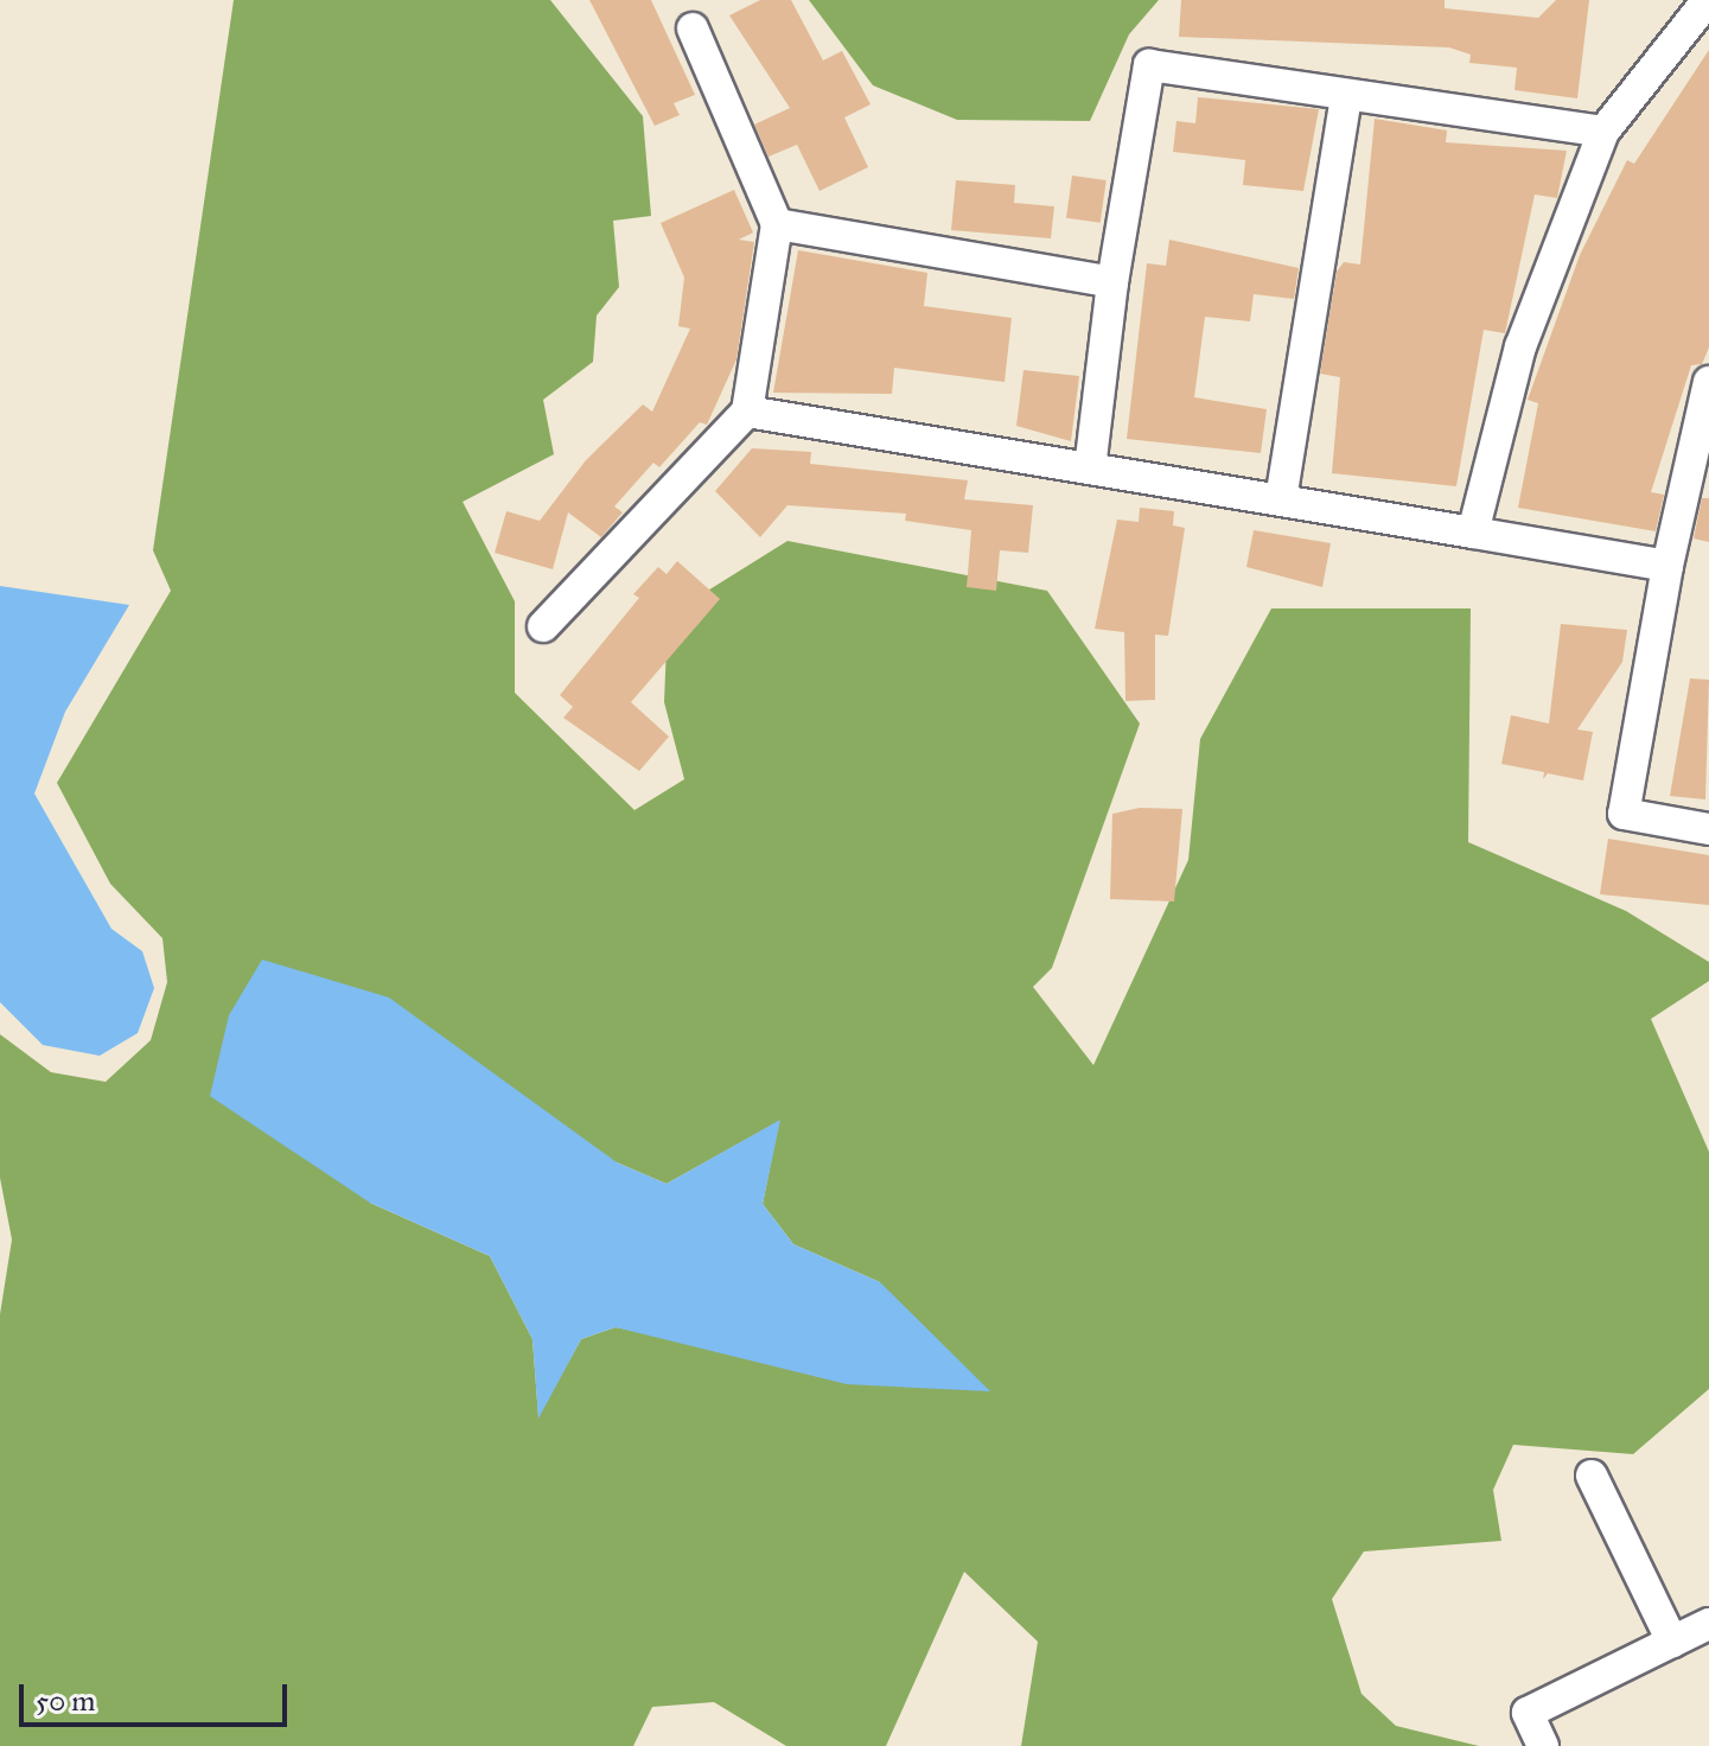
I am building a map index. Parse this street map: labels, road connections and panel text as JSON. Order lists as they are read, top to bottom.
{
  "scale_bar": "50 m"
}
